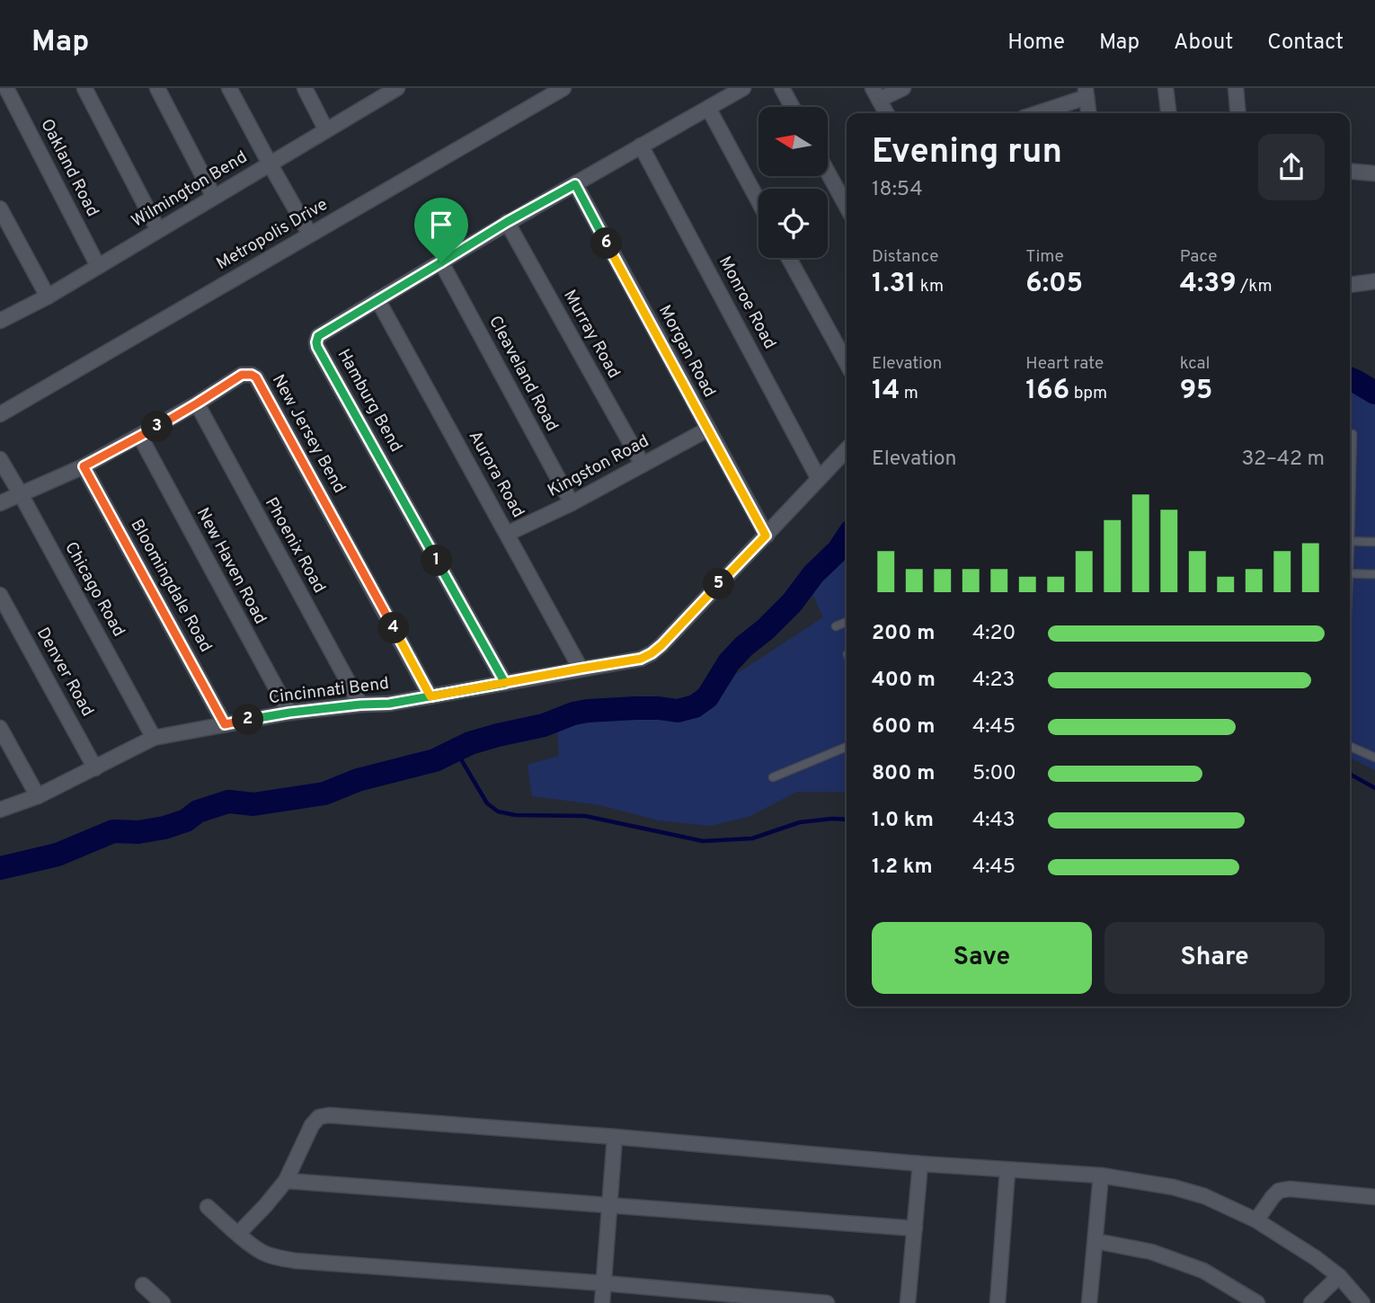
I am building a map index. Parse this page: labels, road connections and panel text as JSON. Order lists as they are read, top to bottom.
{
  "streets": {
    "street": [
      "Oakland Road",
      "Wilmington Bend",
      "Metropolis Drive",
      "Monroe Road",
      "Murray Road",
      "Morgan Road",
      "Cleaveland Road",
      "Hamburg Bend",
      "New Jersey Bend",
      "Kingston Road",
      "Aurora Road",
      "Phoenix Road",
      "New Haven Road",
      "Bloomingdale Road",
      "Chicago Road",
      "Denver Road",
      "Cincinnati Bend"
    ]
  },
  "crossings": [
    ["Oakland Road", "Wilmington Bend"],
    ["Monroe Road", "Hamburg Bend"],
    ["Monroe Road", "Cincinnati Bend"],
    ["Murray Road", "Hamburg Bend"],
    ["Murray Road", "Kingston Road"],
    ["Morgan Road", "Hamburg Bend"],
    ["Morgan Road", "Kingston Road"],
    ["Morgan Road", "Cincinnati Bend"],
    ["Cleaveland Road", "Hamburg Bend"],
    ["Cleaveland Road", "Kingston Road"],
    ["Hamburg Bend", "Aurora Road"],
    ["Hamburg Bend", "Cincinnati Bend"],
    ["New Jersey Bend", "Phoenix Road"],
    ["New Jersey Bend", "New Haven Road"],
    ["New Jersey Bend", "Bloomingdale Road"],
    ["New Jersey Bend", "Chicago Road"],
    ["New Jersey Bend", "Cincinnati Bend"],
    ["Kingston Road", "Aurora Road"],
    ["Aurora Road", "Cincinnati Bend"],
    ["Phoenix Road", "Cincinnati Bend"],
    ["New Haven Road", "Cincinnati Bend"],
    ["Bloomingdale Road", "Cincinnati Bend"],
    ["Chicago Road", "Cincinnati Bend"],
    ["Denver Road", "Cincinnati Bend"]
  ],
  "north": "left",
  "page": {
    "header": "Map",
    "nav": [
      "Home",
      "Map",
      "About",
      "Contact"
    ],
    "heading": ["Evening run", "18:54"],
    "stats": [
      ["Distance", "1.31 km"],
      ["Time", "6:05"],
      ["Pace", "4:39 /km"],
      ["Elevation", "14 m"],
      ["Heart rate", "166 bpm"],
      ["kcal", "95"]
    ],
    "pins": [
      "6",
      "3",
      "1",
      "5",
      "4",
      "2"
    ],
    "chart": ["Elevation", "32–42 m"],
    "list": [
      {
        "name": "200 m",
        "note": "4:20"
      },
      {
        "name": "400 m",
        "note": "4:23"
      },
      {
        "name": "600 m",
        "note": "4:45"
      },
      {
        "name": "800 m",
        "note": "5:00"
      },
      {
        "name": "1.0 km",
        "note": "4:43"
      },
      {
        "name": "1.2 km",
        "note": "4:45"
      }
    ],
    "buttons": ["Save", "Share"]
  }
}
